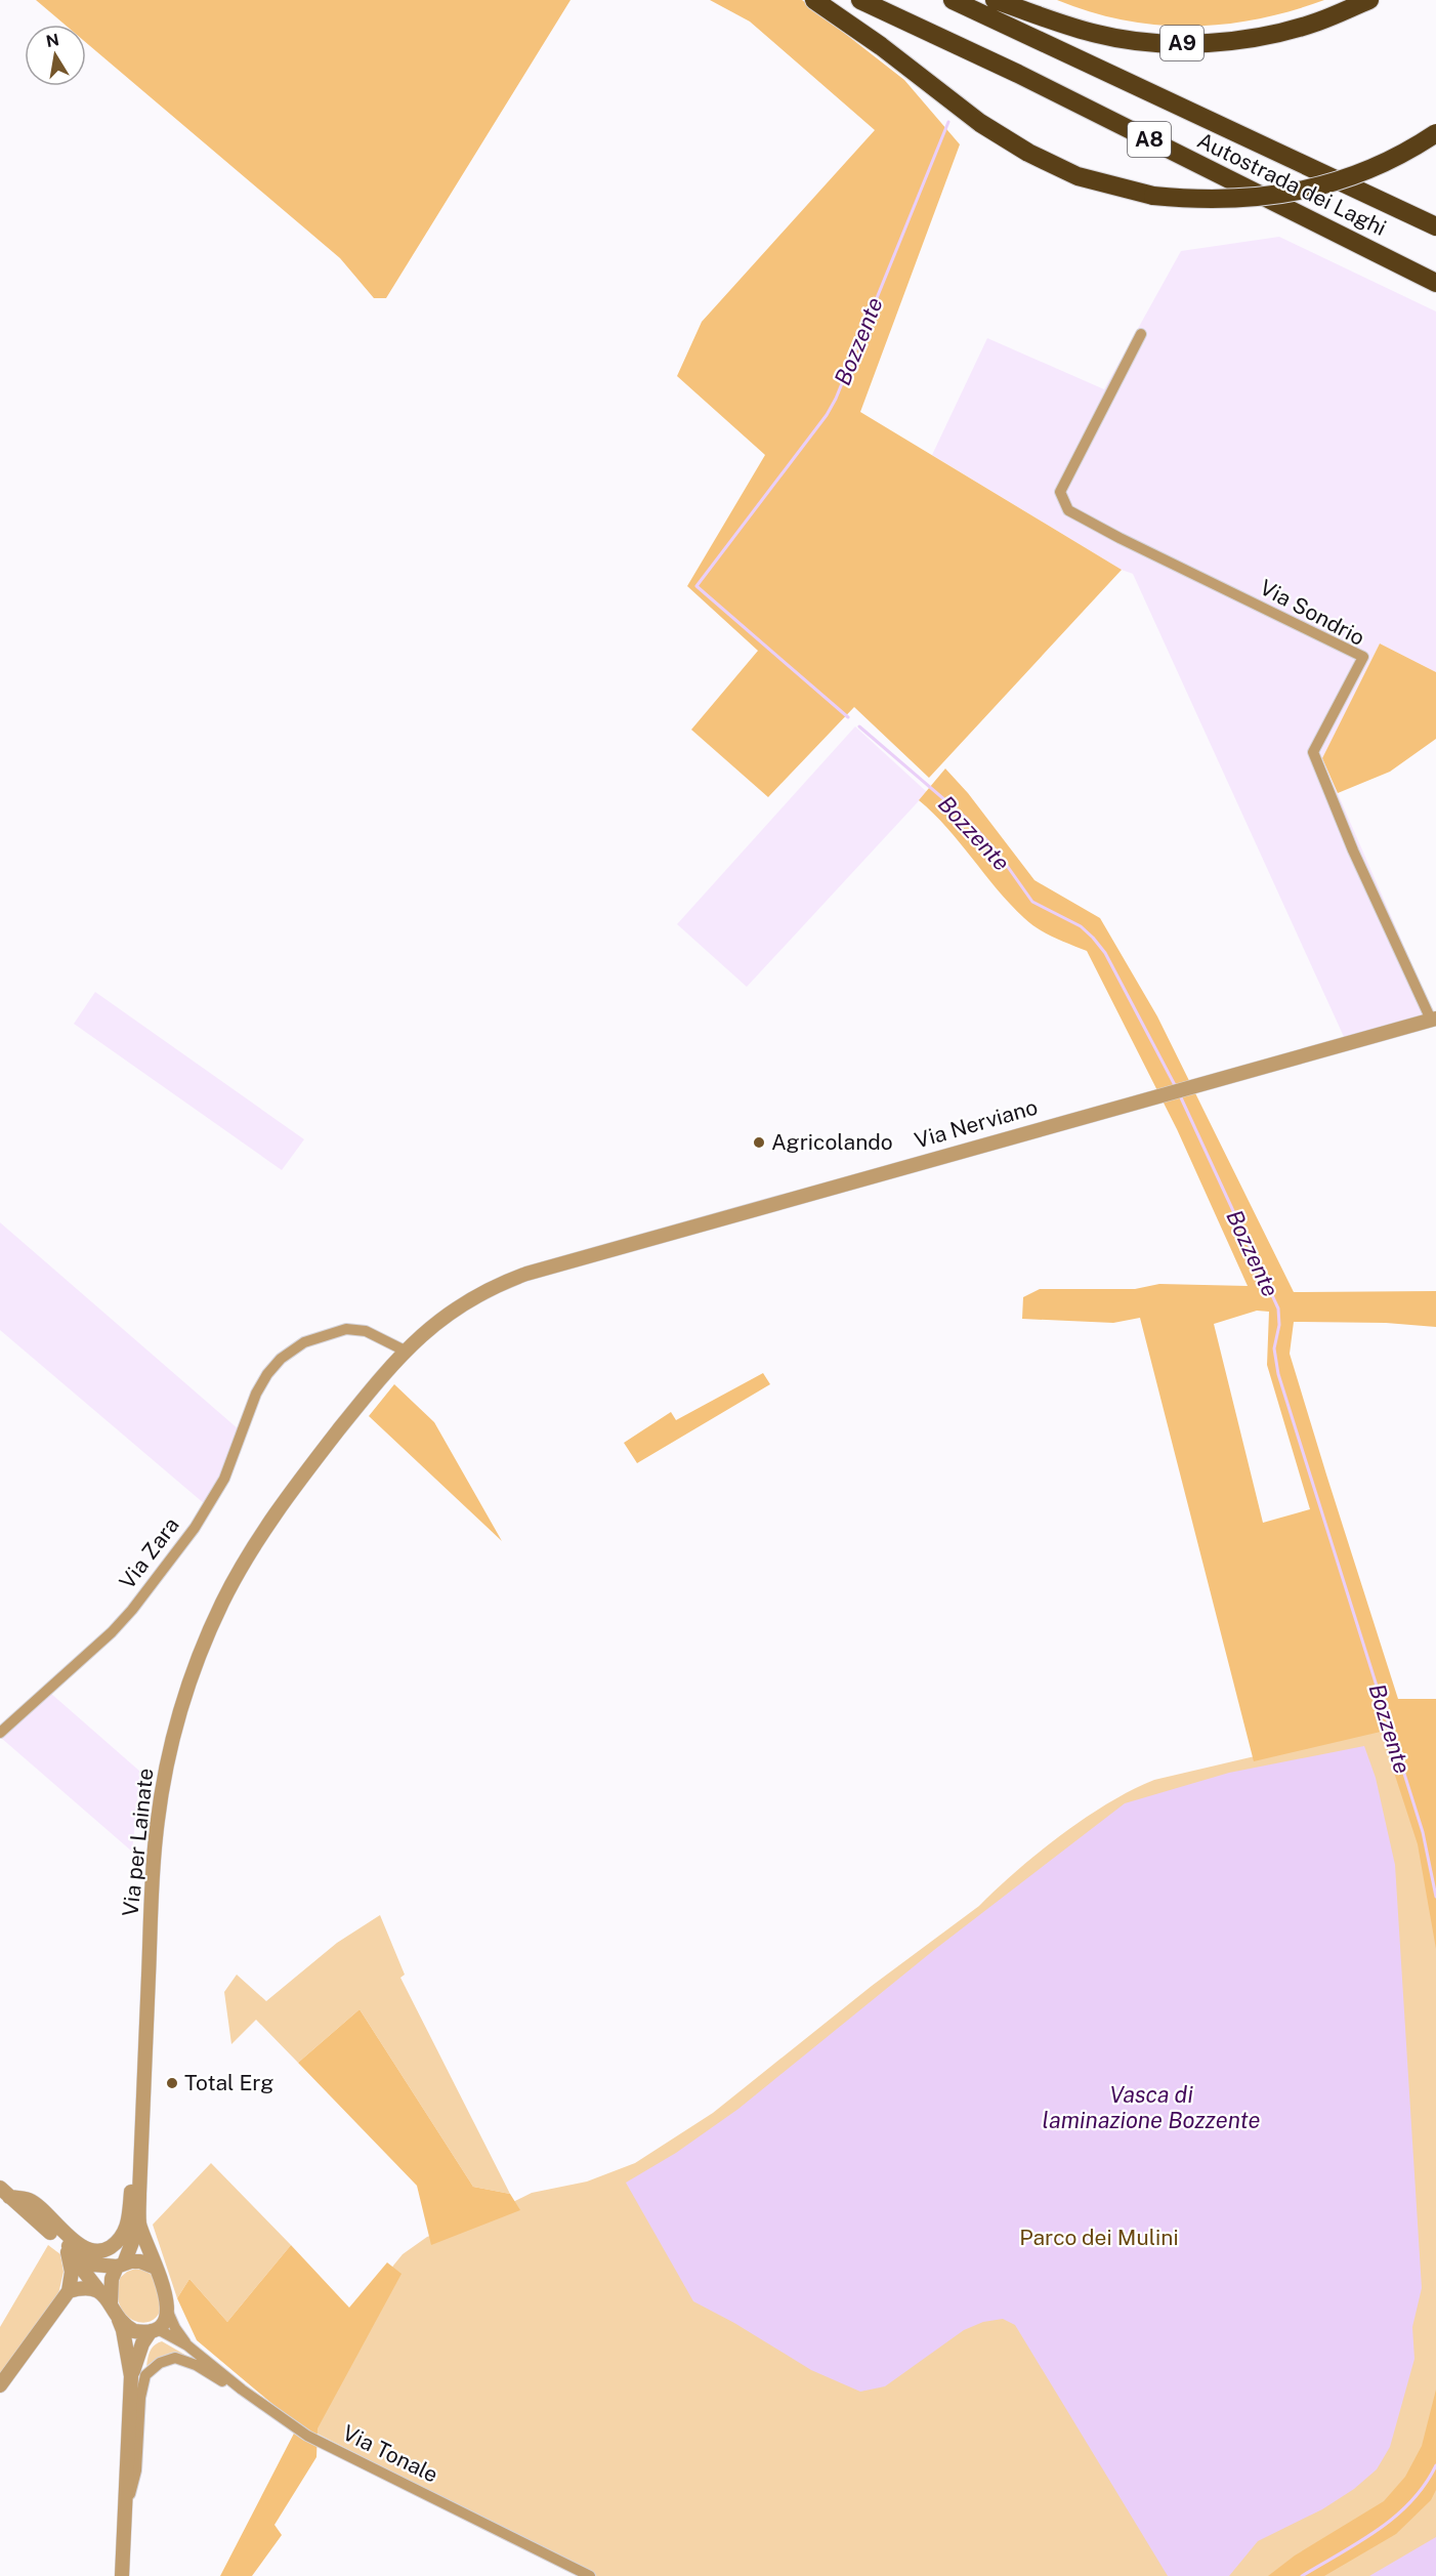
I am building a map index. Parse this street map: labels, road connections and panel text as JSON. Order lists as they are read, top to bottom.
{
  "streets": {
    "highway": ["A9", "A8", "Autostrada dei Laghi"],
    "street": [
      "Via Sondrio",
      "Via Nerviano",
      "Via Zara",
      "Via per Lainate",
      "Via Tonale"
    ]
  },
  "crossings": [
    ["Via Sondrio", "Via Nerviano"],
    ["Via Nerviano", "Via Zara"],
    ["Via Nerviano", "Via per Lainate"]
  ],
  "water": ["Bozzente", "Vasca di laminazione Bozzente"],
  "parks": ["Parco dei Mulini"],
  "places": ["Agricolando", "Total Erg"],
  "north": "top"
}
